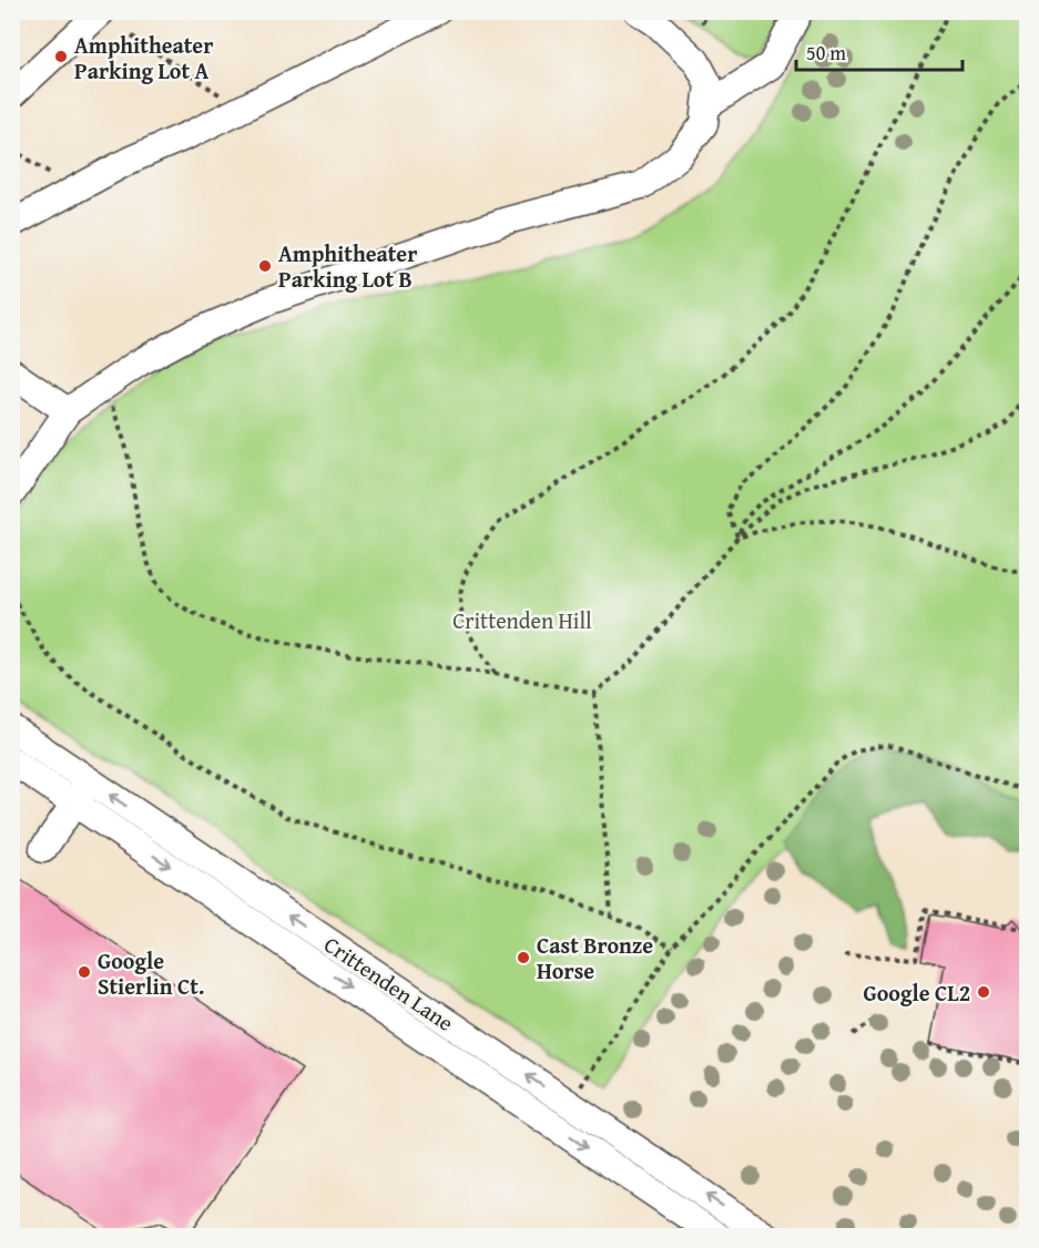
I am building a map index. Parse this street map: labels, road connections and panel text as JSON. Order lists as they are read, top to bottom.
{
  "streets": {
    "street": ["Crittenden Lane"]
  },
  "parks": ["Crittenden Hill"],
  "places": [
    "Amphitheater Parking Lot A",
    "Amphitheater Parking Lot B",
    "Cast Bronze Horse",
    "Google Stierlin Ct.",
    "Google CL2"
  ],
  "scale_bar": "50 m"
}
